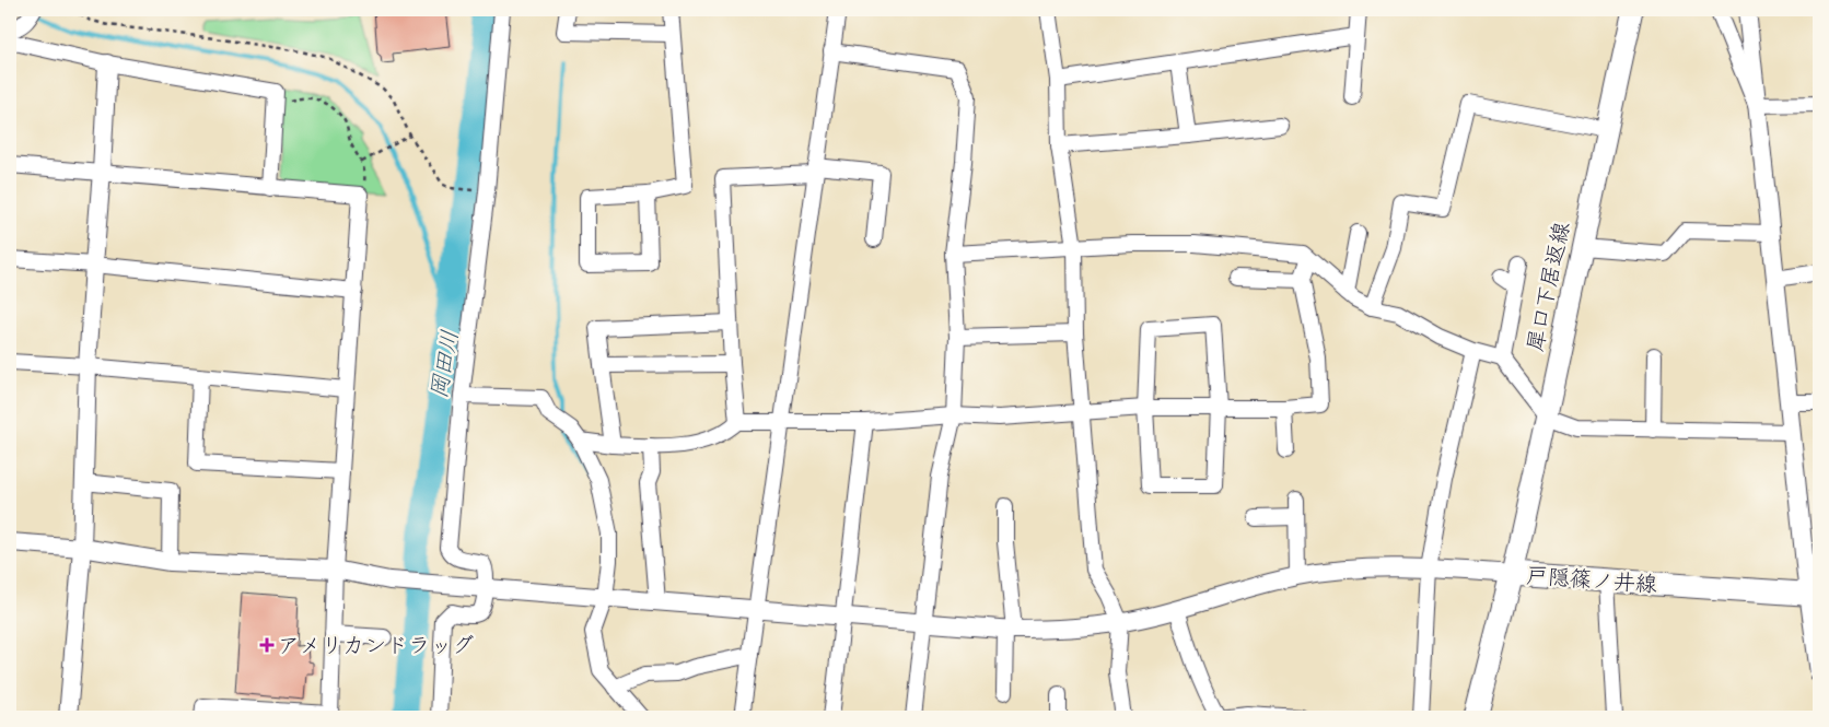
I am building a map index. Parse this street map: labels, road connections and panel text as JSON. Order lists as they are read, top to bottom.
{
  "streets": {
    "main road": ["犀口下居返線", "戸隠篠ノ井線"]
  },
  "crossings": [
    ["犀口下居返線", "戸隠篠ノ井線"]
  ],
  "water": ["岡田川"],
  "places": {
    "health": ["アメリカンドラッグ"]
  }
}
